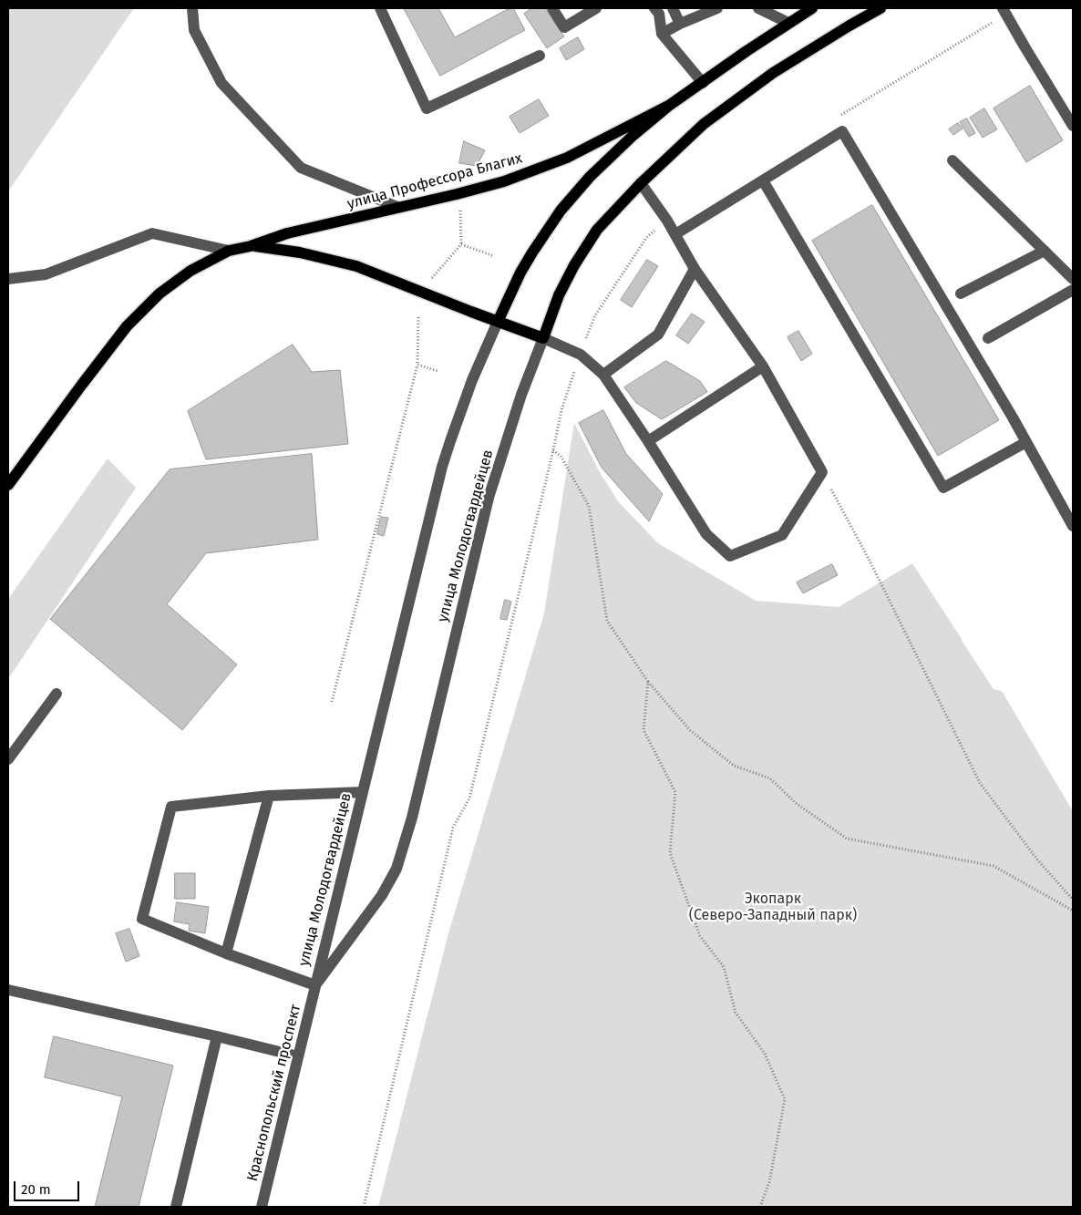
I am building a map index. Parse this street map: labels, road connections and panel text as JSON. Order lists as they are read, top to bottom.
{
  "streets": {
    "main road": ["улица Профессора Благих", "улица Молодогвардейцев"],
    "street": ["Краснопольский проспект"]
  },
  "crossings": [
    ["улица Профессора Благих", "улица Молодогвардейцев"],
    ["улица Молодогвардейцев", "Краснопольский проспект"]
  ],
  "parks": ["Экопарк (Северо-Западный парк)"],
  "scale_bar": "20 m"
}
